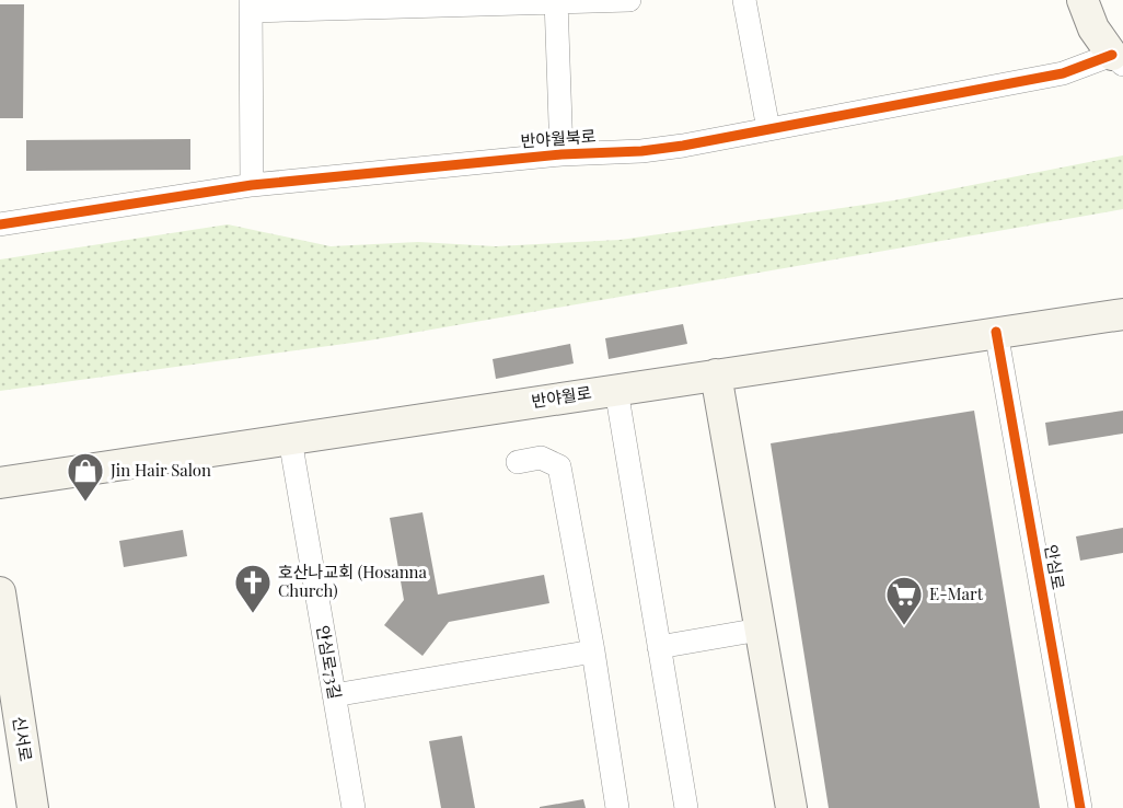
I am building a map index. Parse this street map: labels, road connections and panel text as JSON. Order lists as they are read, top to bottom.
{
  "streets": {
    "main road": ["반야월로", "신서로"],
    "street": ["반야월북로", "안심로", "안심로73길"]
  },
  "crossings": [
    ["반야월로", "안심로"],
    ["반야월로", "안심로73길"]
  ],
  "places": {
    "shop": ["Jin Hair Salon"],
    "church": ["호산나교회 (Hosanna Church)"],
    "supermarket": ["E-Mart"]
  }
}
